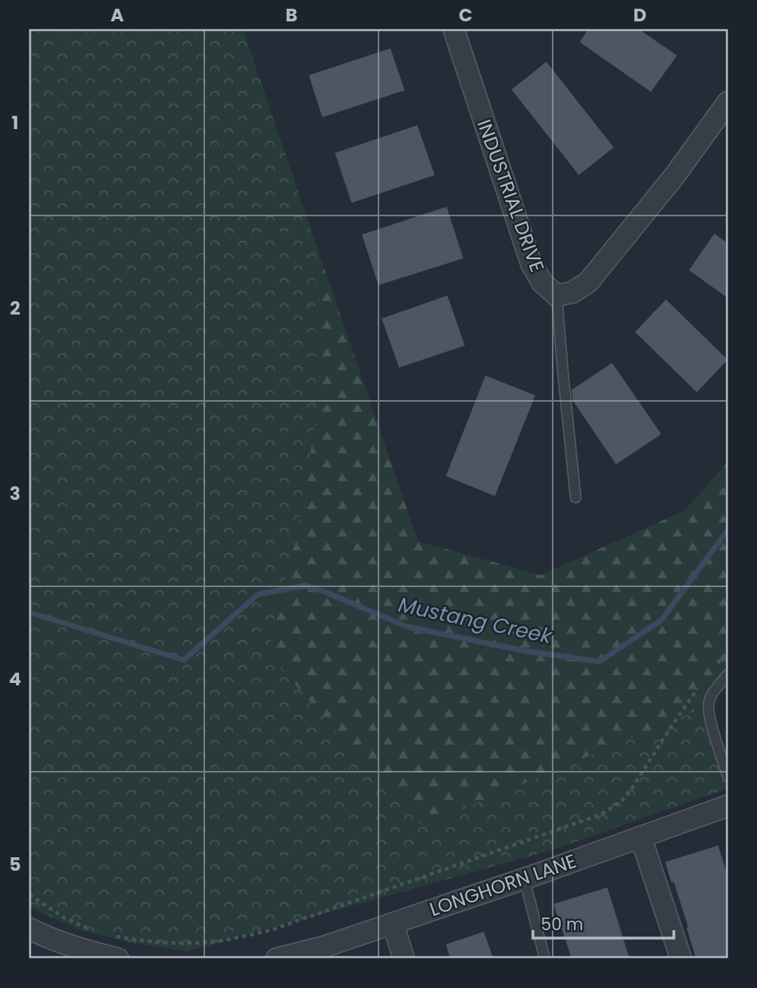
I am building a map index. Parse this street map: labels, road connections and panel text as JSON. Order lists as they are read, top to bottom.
{
  "streets": {
    "street": ["INDUSTRIAL DRIVE", "LONGHORN LANE"]
  },
  "water": ["Mustang Creek"],
  "scale_bar": "50 m",
  "grid": {
    "columns": [
      "A",
      "B",
      "C",
      "D"
    ],
    "rows": [
      "1",
      "2",
      "3",
      "4",
      "5"
    ]
  }
}
